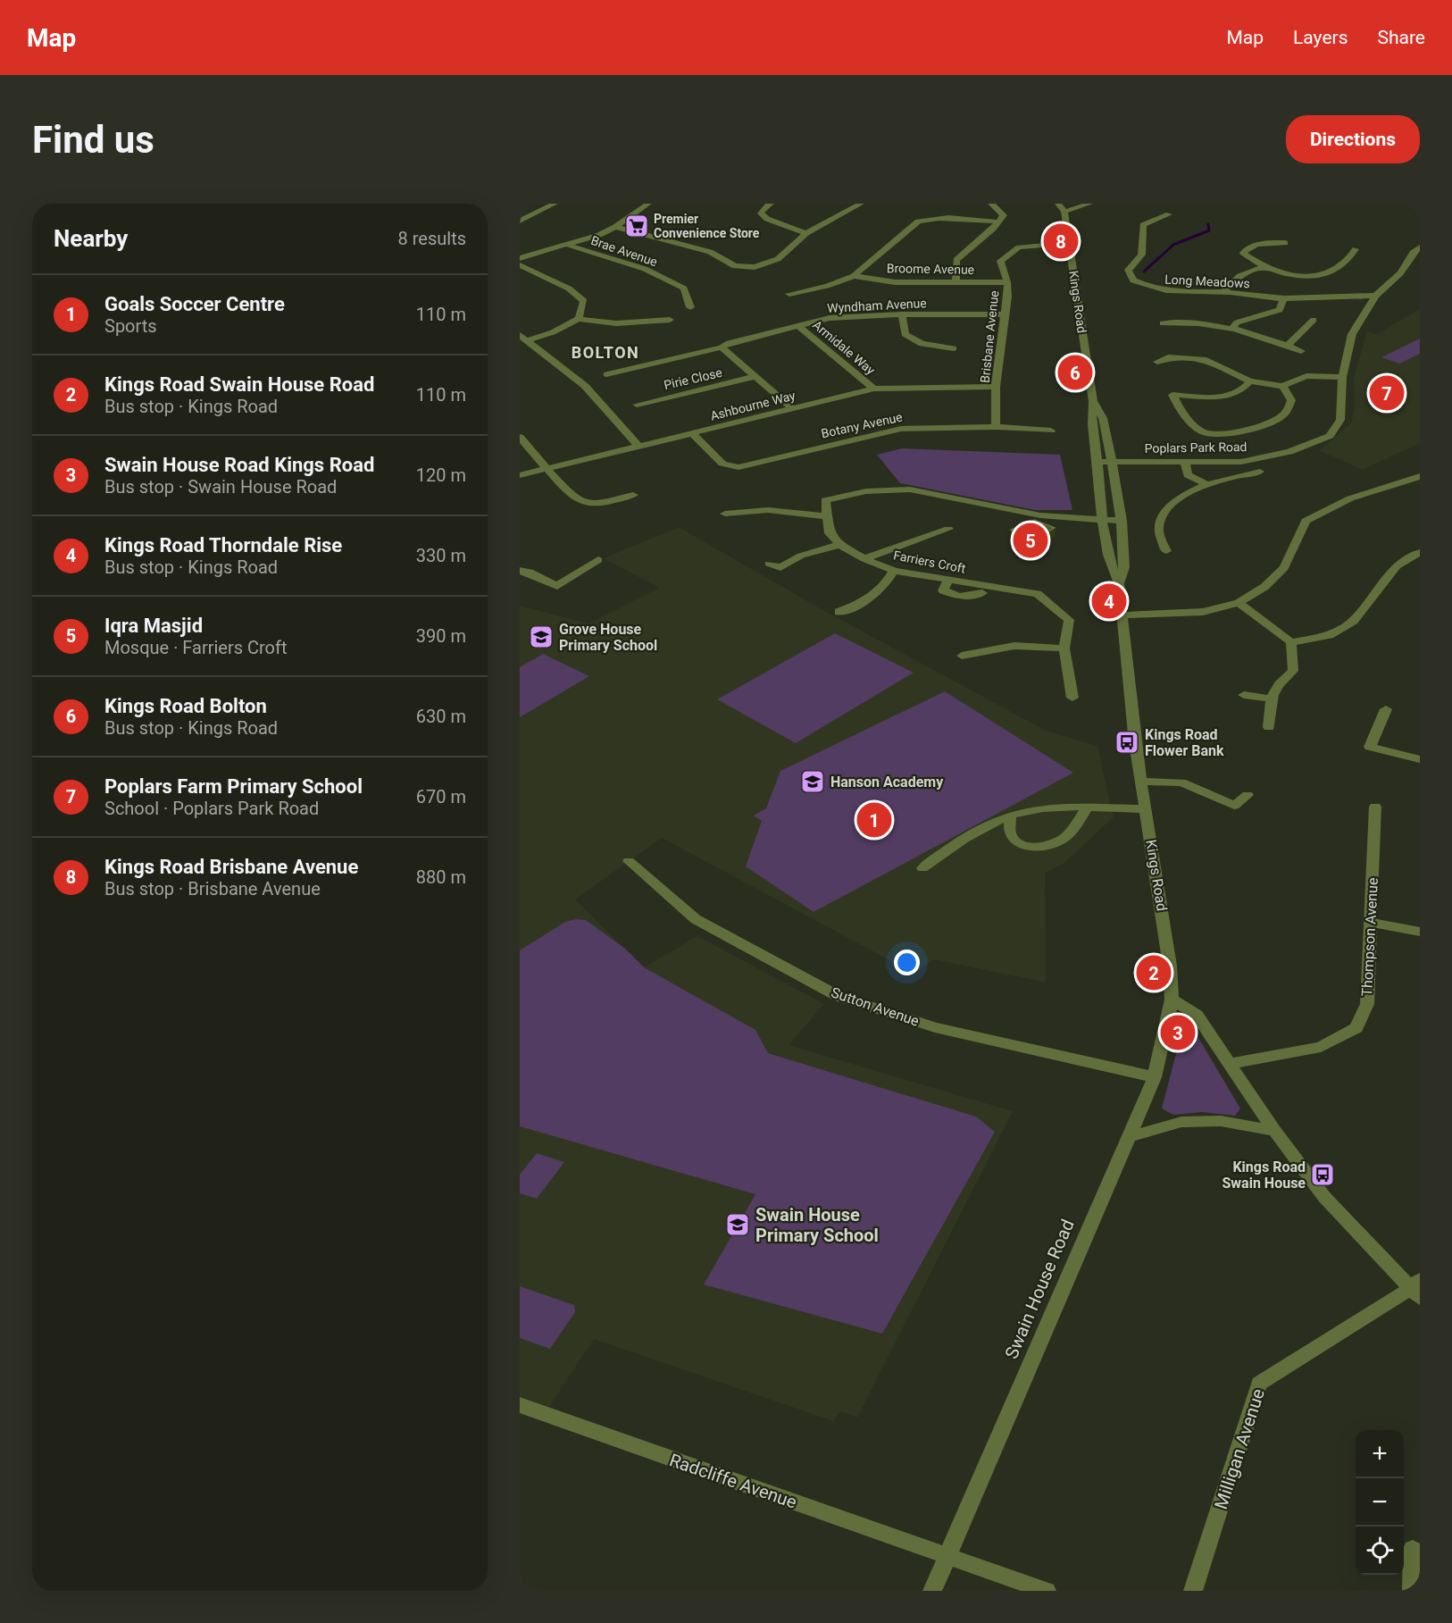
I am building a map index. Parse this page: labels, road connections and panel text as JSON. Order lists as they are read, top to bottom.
{
  "streets": {
    "street": [
      "Brae Avenue",
      "Broome Avenue",
      "Long Meadows",
      "Kings Road",
      "Wyndham Avenue",
      "Brisbane Avenue",
      "Armidale Way",
      "Pirie Close",
      "Ashbourne Way",
      "Botany Avenue",
      "Poplars Park Road",
      "Farriers Croft",
      "Thompson Avenue",
      "Sutton Avenue",
      "Swain House Road",
      "Milligan Avenue",
      "Radcliffe Avenue"
    ]
  },
  "crossings": [
    ["Broome Avenue", "Brisbane Avenue"],
    ["Long Meadows", "Poplars Park Road"],
    ["Kings Road", "Brisbane Avenue"],
    ["Kings Road", "Poplars Park Road"],
    ["Kings Road", "Swain House Road"],
    ["Wyndham Avenue", "Brisbane Avenue"],
    ["Wyndham Avenue", "Armidale Way"],
    ["Brisbane Avenue", "Ashbourne Way"],
    ["Brisbane Avenue", "Botany Avenue"],
    ["Armidale Way", "Ashbourne Way"],
    ["Ashbourne Way", "Botany Avenue"],
    ["Sutton Avenue", "Swain House Road"],
    ["Swain House Road", "Radcliffe Avenue"]
  ],
  "districts": ["BOLTON"],
  "places": {
    "supermarket": ["Premier Convenience Store"],
    "school or university": ["Grove House Primary School", "Hanson Academy", "Swain House Primary School"],
    "bus stop": ["Kings Road Flower Bank", "Kings Road Swain House"]
  },
  "page": {
    "header": "Map",
    "nav": ["Map", "Layers", "Share"],
    "buttons": "Directions",
    "title": "Find us",
    "heading": ["Nearby", "8 results"],
    "pins": [
      "8",
      "6",
      "7",
      "5",
      "4",
      "1",
      "2",
      "3"
    ],
    "list": [
      {
        "mark": "1",
        "name": "Goals Soccer Centre",
        "note": "Sports",
        "value": "110 m"
      },
      {
        "mark": "2",
        "name": "Kings Road Swain House Road",
        "note": "Bus stop · Kings Road",
        "value": "110 m"
      },
      {
        "mark": "3",
        "name": "Swain House Road Kings Road",
        "note": "Bus stop · Swain House Road",
        "value": "120 m"
      },
      {
        "mark": "4",
        "name": "Kings Road Thorndale Rise",
        "note": "Bus stop · Kings Road",
        "value": "330 m"
      },
      {
        "mark": "5",
        "name": "Iqra Masjid",
        "note": "Mosque · Farriers Croft",
        "value": "390 m"
      },
      {
        "mark": "6",
        "name": "Kings Road Bolton",
        "note": "Bus stop · Kings Road",
        "value": "630 m"
      },
      {
        "mark": "7",
        "name": "Poplars Farm Primary School",
        "note": "School · Poplars Park Road",
        "value": "670 m"
      },
      {
        "mark": "8",
        "name": "Kings Road Brisbane Avenue",
        "note": "Bus stop · Brisbane Avenue",
        "value": "880 m"
      }
    ],
    "map_buttons": ["+", "−"]
  }
}
